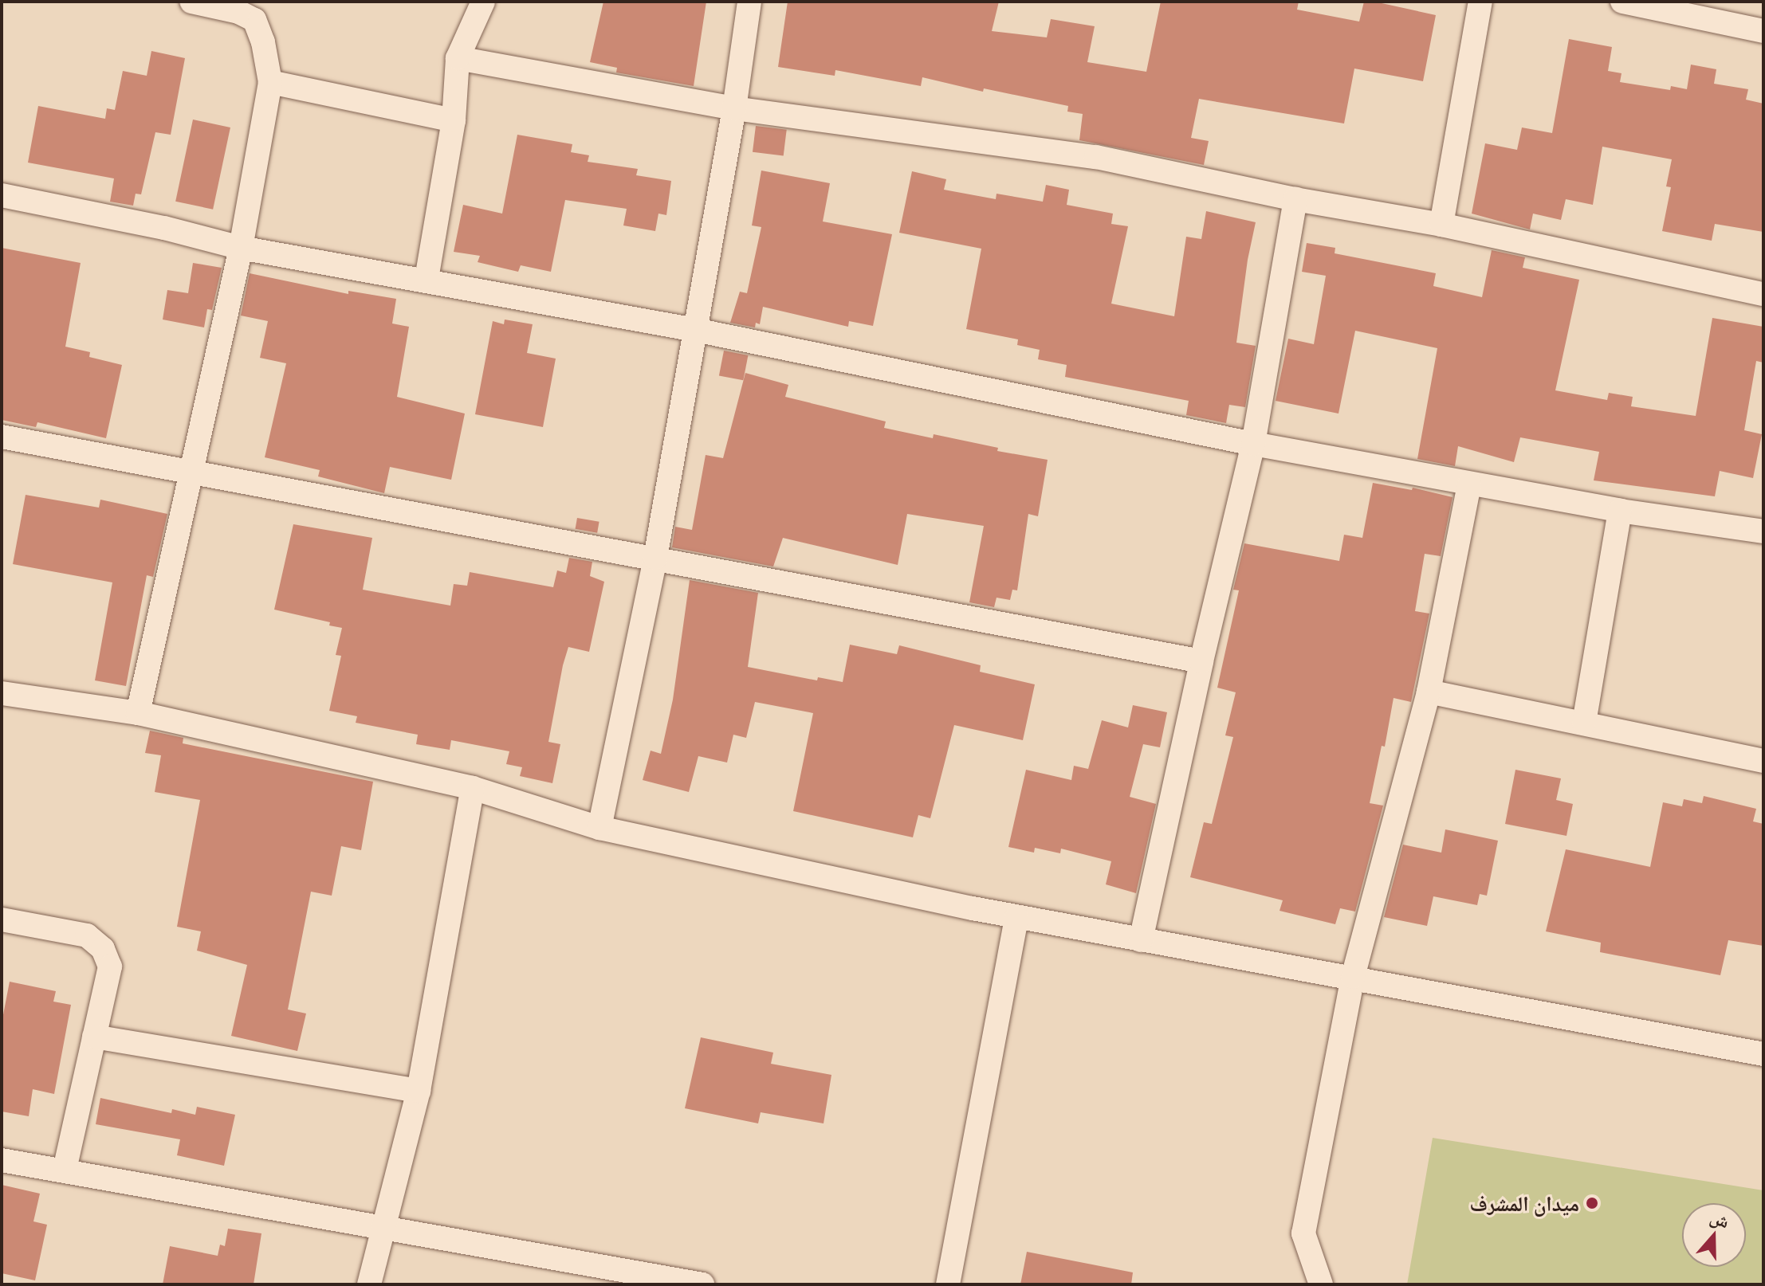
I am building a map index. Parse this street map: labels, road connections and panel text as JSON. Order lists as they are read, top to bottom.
{
  "places": ["ميدان المشرف"],
  "north": "top"
}
